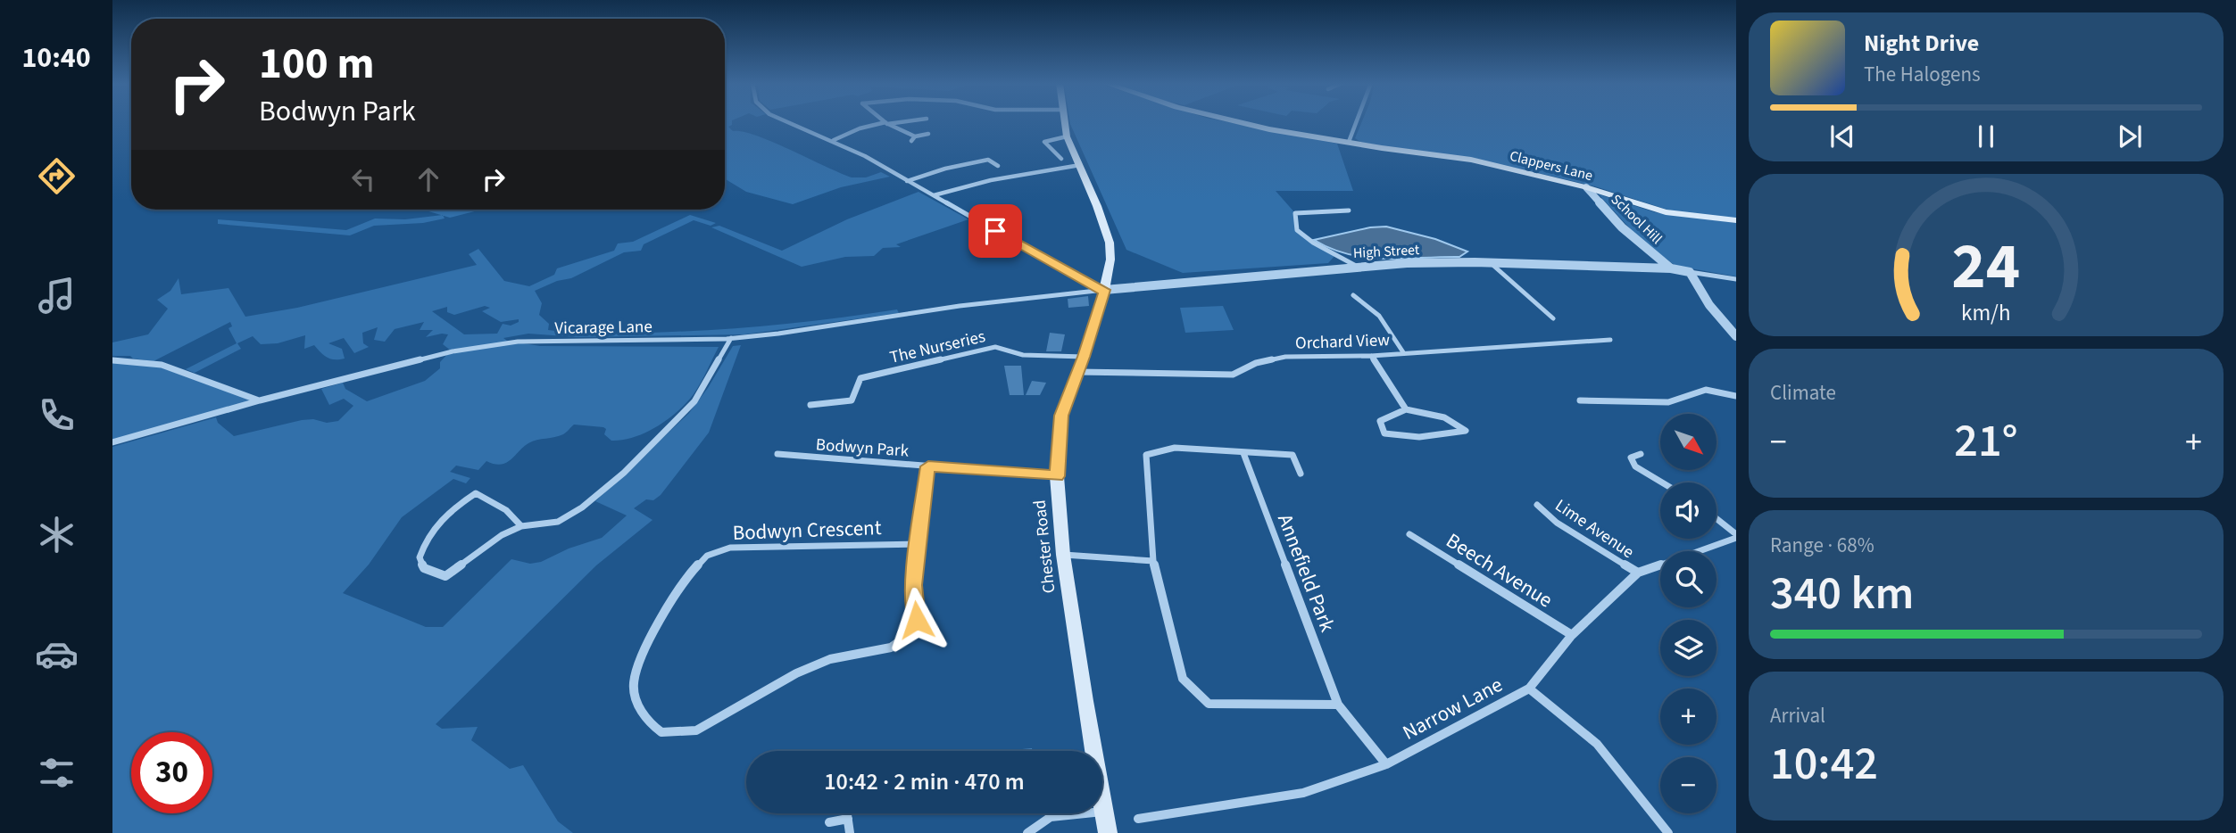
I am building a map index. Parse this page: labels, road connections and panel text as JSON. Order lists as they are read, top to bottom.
{
  "streets": {
    "main road": ["Clappers Lane", "Chester Road"],
    "street": [
      "School Hill",
      "High Street",
      "Vicarage Lane",
      "Orchard View",
      "The Nurseries",
      "Bodwyn Park",
      "Lime Avenue",
      "Bodwyn Crescent",
      "Beech Avenue",
      "Annefield Park",
      "Narrow Lane"
    ]
  },
  "crossings": [
    ["Clappers Lane", "School Hill"],
    ["School Hill", "High Street"],
    ["High Street", "Vicarage Lane"],
    ["High Street", "Chester Road"],
    ["Vicarage Lane", "Chester Road"],
    ["Orchard View", "Chester Road"],
    ["The Nurseries", "Chester Road"],
    ["Bodwyn Park", "Bodwyn Crescent"],
    ["Bodwyn Park", "Chester Road"],
    ["Lime Avenue", "Narrow Lane"],
    ["Beech Avenue", "Narrow Lane"],
    ["Annefield Park", "Narrow Lane"]
  ],
  "north": "bottom right",
  "page": {
    "tabs": "10:40",
    "turn": ["100 m", "Bodwyn Park"],
    "song": ["Night Drive", "The Halogens"],
    "tile": [
      "Climate",
      ["Range · 68%", "340 km"],
      ["Arrival", "10:42"]
    ],
    "map_buttons": ["+", "−"],
    "heat": ["−", "21°", "+"],
    "limit": "30",
    "trip": "10:42 · 2 min · 470 m",
    "gauge": ["24", "km/h"]
  }
}
